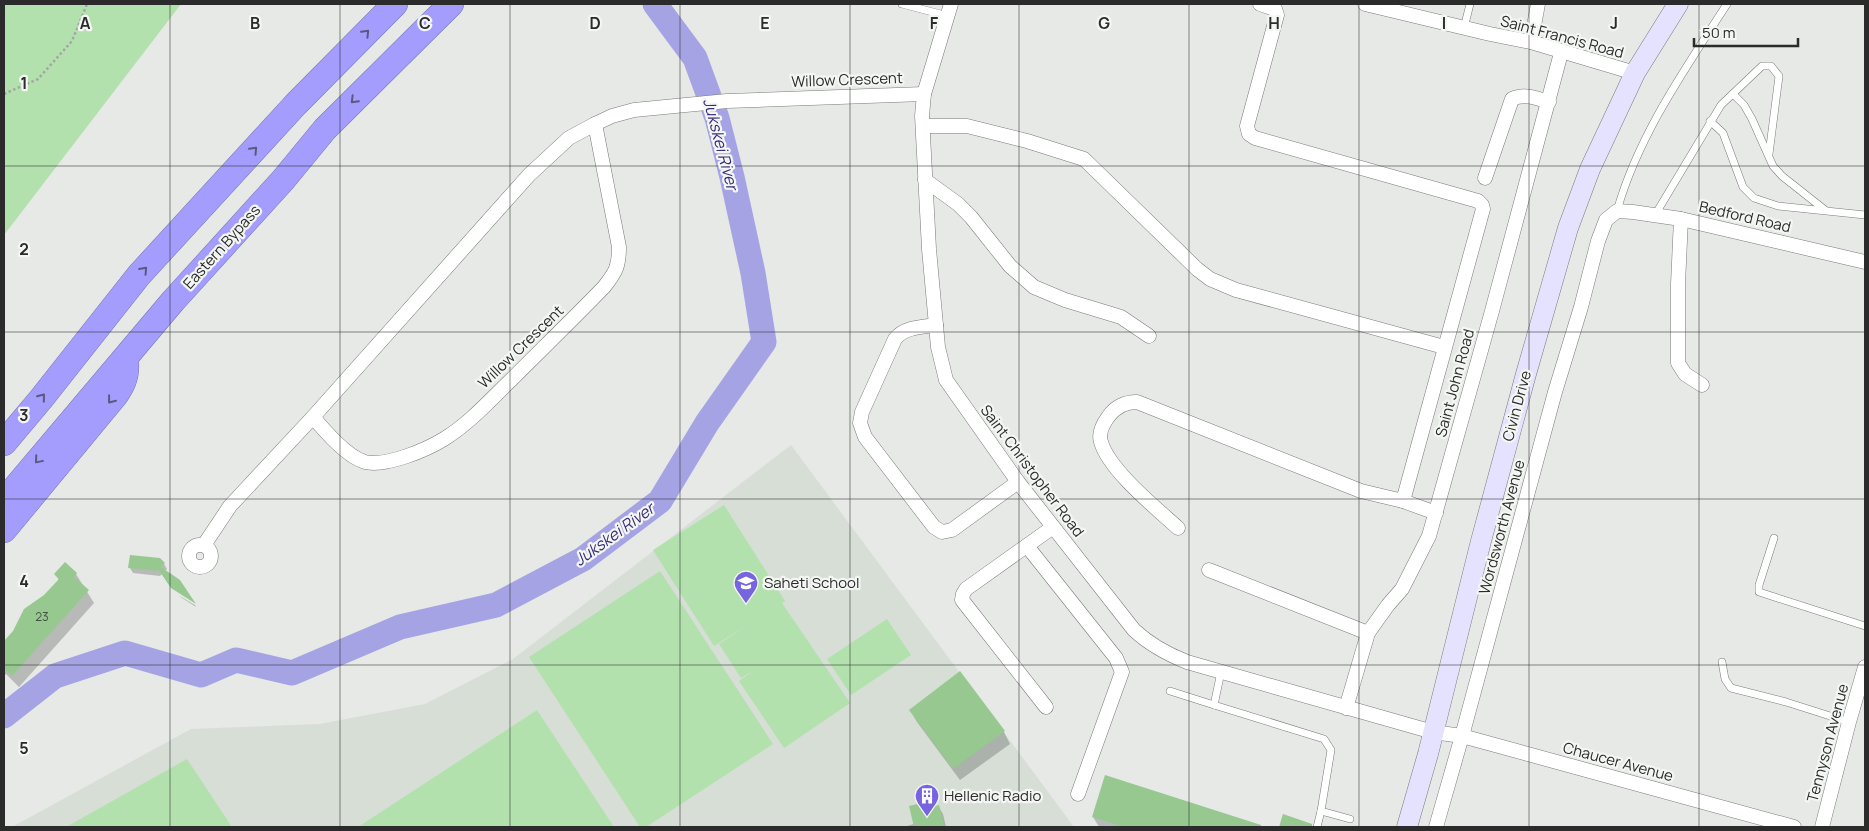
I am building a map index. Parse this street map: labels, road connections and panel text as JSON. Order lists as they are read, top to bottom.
{
  "streets": {
    "highway": ["Eastern Bypass"],
    "main road": ["Civin Drive"],
    "street": [
      "Saint Francis Road",
      "Willow Crescent",
      "Bedford Road",
      "Saint John Road",
      "Saint Christopher Road",
      "Wordsworth Avenue",
      "Tennyson Avenue",
      "Chaucer Avenue"
    ]
  },
  "crossings": [
    ["Saint Francis Road", "Saint John Road"],
    ["Saint Francis Road", "Civin Drive"],
    ["Willow Crescent", "Saint Christopher Road"],
    ["Bedford Road", "Wordsworth Avenue"],
    ["Saint John Road", "Saint Christopher Road"],
    ["Civin Drive", "Saint Christopher Road"],
    ["Civin Drive", "Chaucer Avenue"],
    ["Saint Christopher Road", "Chaucer Avenue"],
    ["Wordsworth Avenue", "Chaucer Avenue"]
  ],
  "water": ["Jukskei River"],
  "places": {
    "school or university": ["Saheti School"],
    "building": ["Hellenic Radio"]
  },
  "house_numbers": ["23"],
  "scale_bar": "50 m",
  "grid": {
    "columns": [
      "A",
      "B",
      "C",
      "D",
      "E",
      "F",
      "G",
      "H",
      "I",
      "J"
    ],
    "rows": [
      "1",
      "2",
      "3",
      "4",
      "5"
    ]
  }
}
